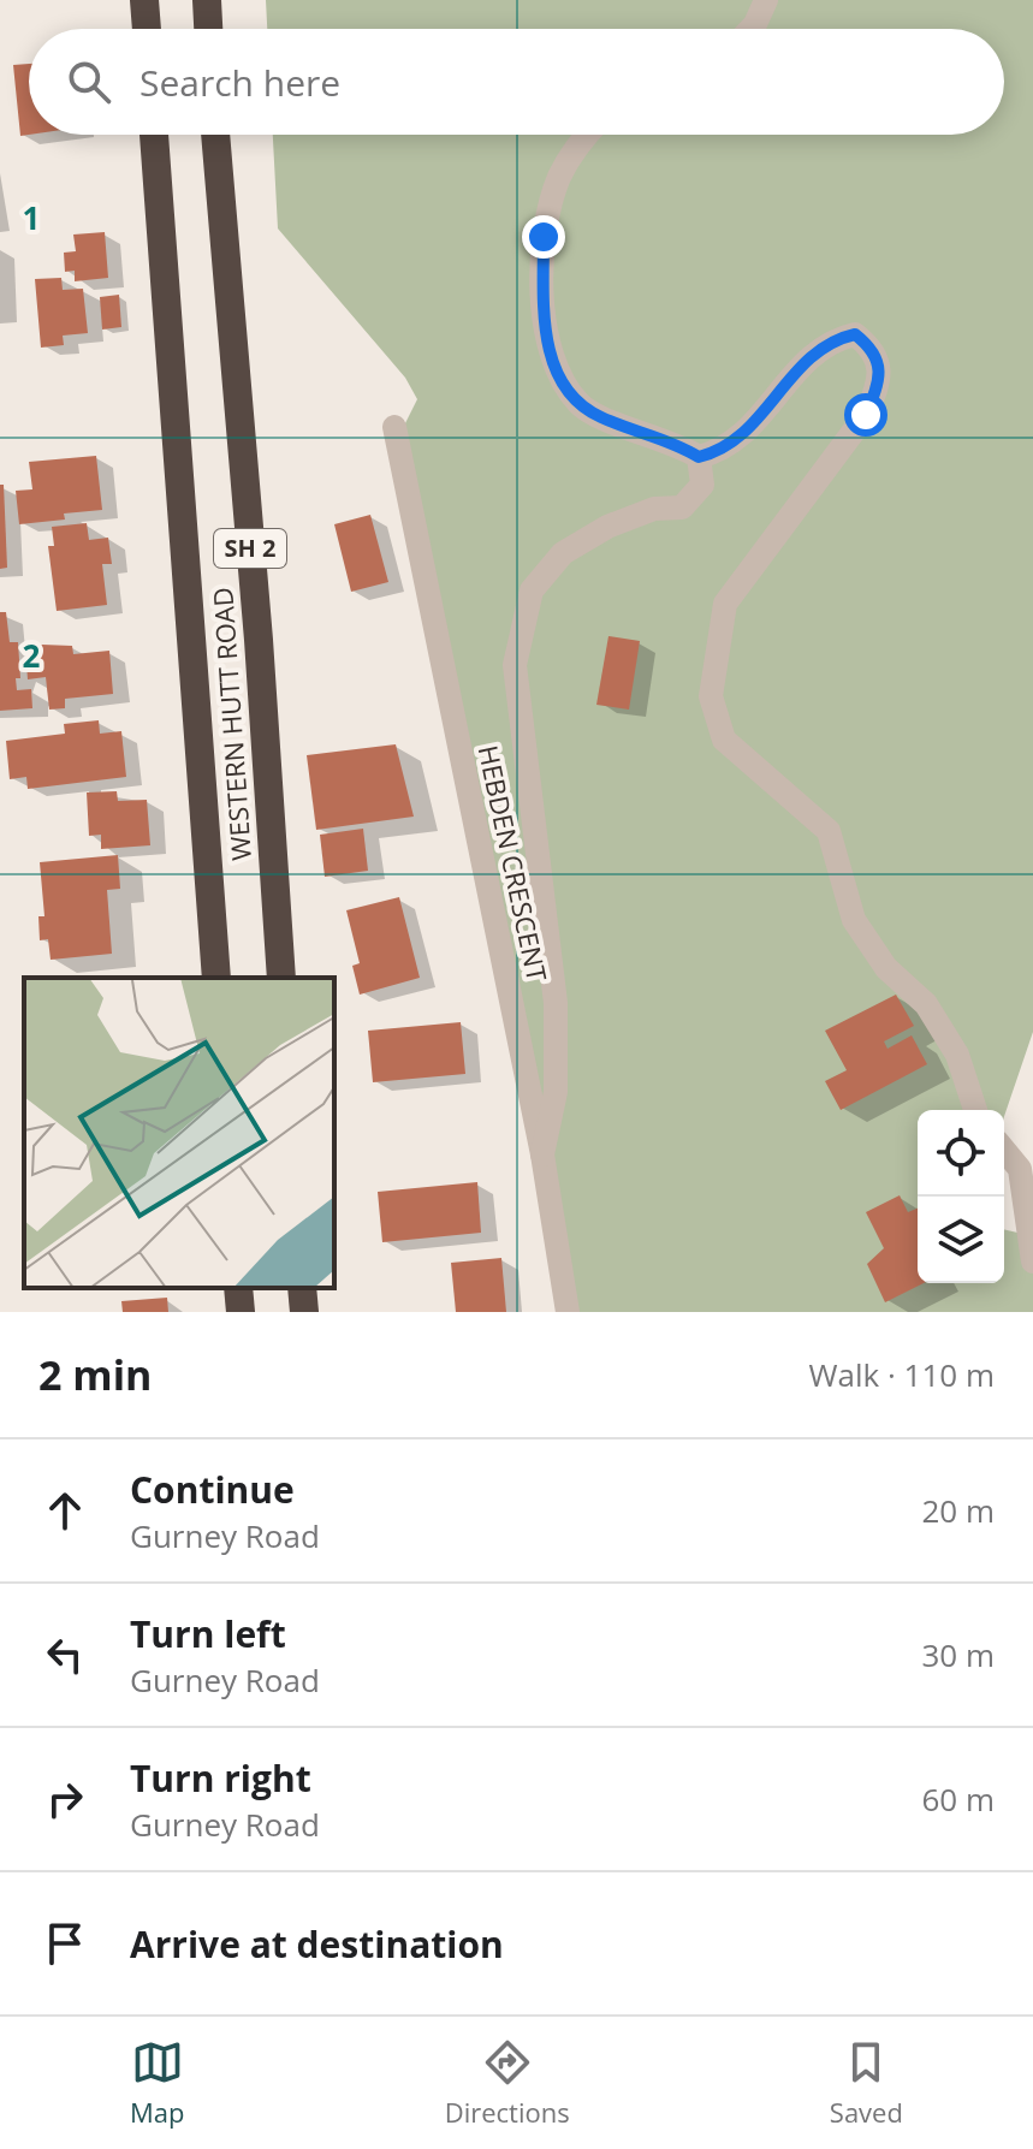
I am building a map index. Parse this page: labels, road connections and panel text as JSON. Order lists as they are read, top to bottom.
{
  "streets": {
    "highway": ["SH 2", "WESTERN HUTT ROAD"],
    "street": ["HEBDEN CRESCENT"]
  },
  "page": {
    "search": "Search here",
    "heading": ["2 min", "Walk · 110 m"],
    "list": [
      ["Continue", "Gurney Road", "20 m"],
      ["Turn left", "Gurney Road", "30 m"],
      ["Turn right", "Gurney Road", "60 m"],
      "Arrive at destination"
    ],
    "nav": ["Map", "Directions", "Saved"]
  },
  "grid": {
    "rows": ["1", "2"]
  }
}
